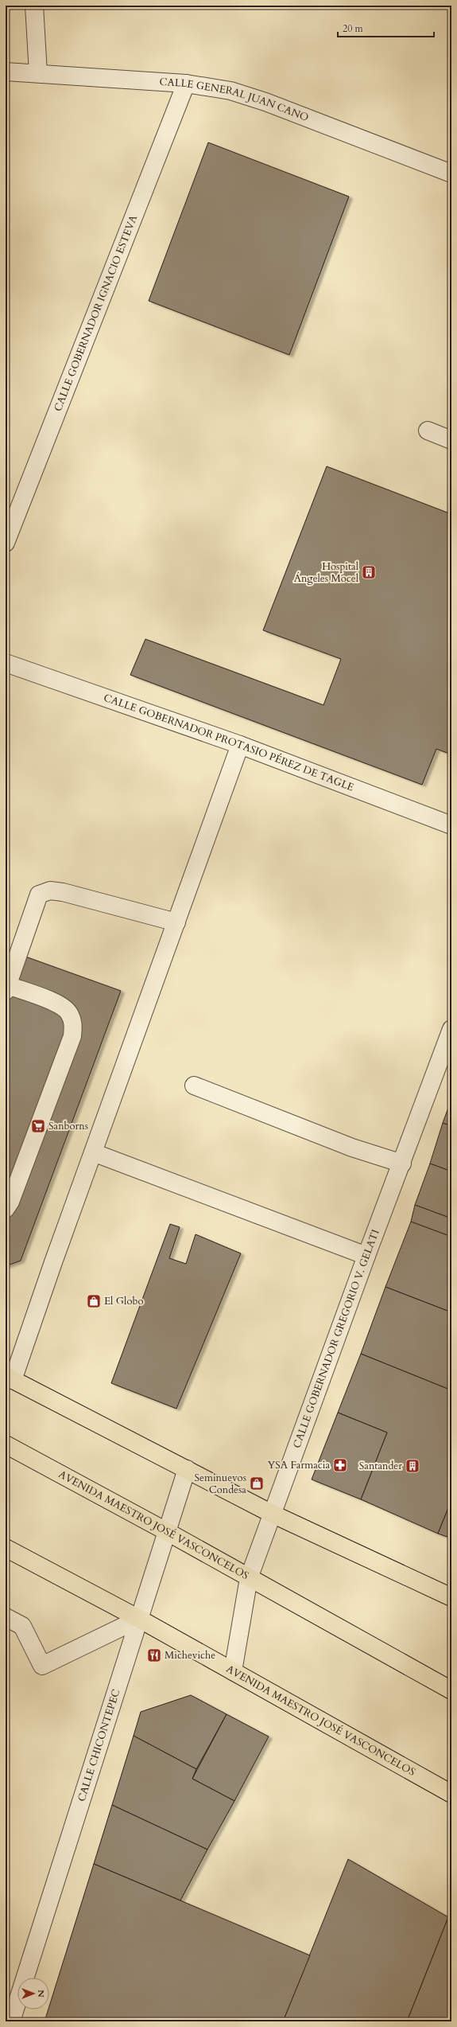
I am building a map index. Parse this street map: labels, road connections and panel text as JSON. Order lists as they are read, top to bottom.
{
  "streets": {
    "main road": ["AVENIDA MAESTRO JOSÉ VASCONCELOS"],
    "street": [
      "CALLE GENERAL JUAN CANO",
      "CALLE GOBERNADOR IGNACIO ESTEVA",
      "CALLE GOBERNADOR PROTASIO PÉREZ DE TAGLE",
      "CALLE GOBERNADOR GREGORIO V. GELATI",
      "CALLE CHICONTEPEC"
    ]
  },
  "crossings": [
    ["CALLE GENERAL JUAN CANO", "CALLE GOBERNADOR IGNACIO ESTEVA"],
    ["CALLE GOBERNADOR GREGORIO V. GELATI", "AVENIDA MAESTRO JOSÉ VASCONCELOS"],
    ["AVENIDA MAESTRO JOSÉ VASCONCELOS", "CALLE CHICONTEPEC"]
  ],
  "places": {
    "building": ["Hospital Ángeles Mocel", "Santander"],
    "supermarket": ["Sanborns"],
    "shop": ["El Globo", "Seminuevos Condesa"],
    "pharmacy": ["YSA Farmacia"],
    "restaurant": ["Micheviche"]
  },
  "scale_bar": "20 m",
  "north": "right"
}
